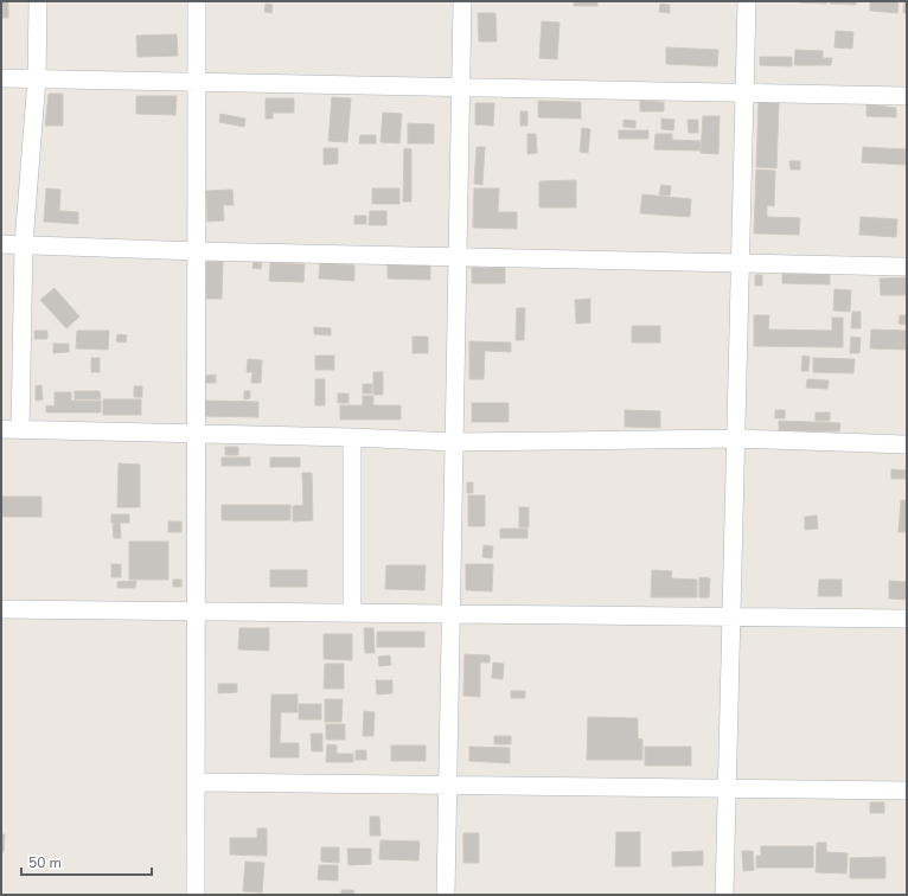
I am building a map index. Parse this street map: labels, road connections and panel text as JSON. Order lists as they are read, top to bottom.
{
  "scale_bar": "50 m"
}
